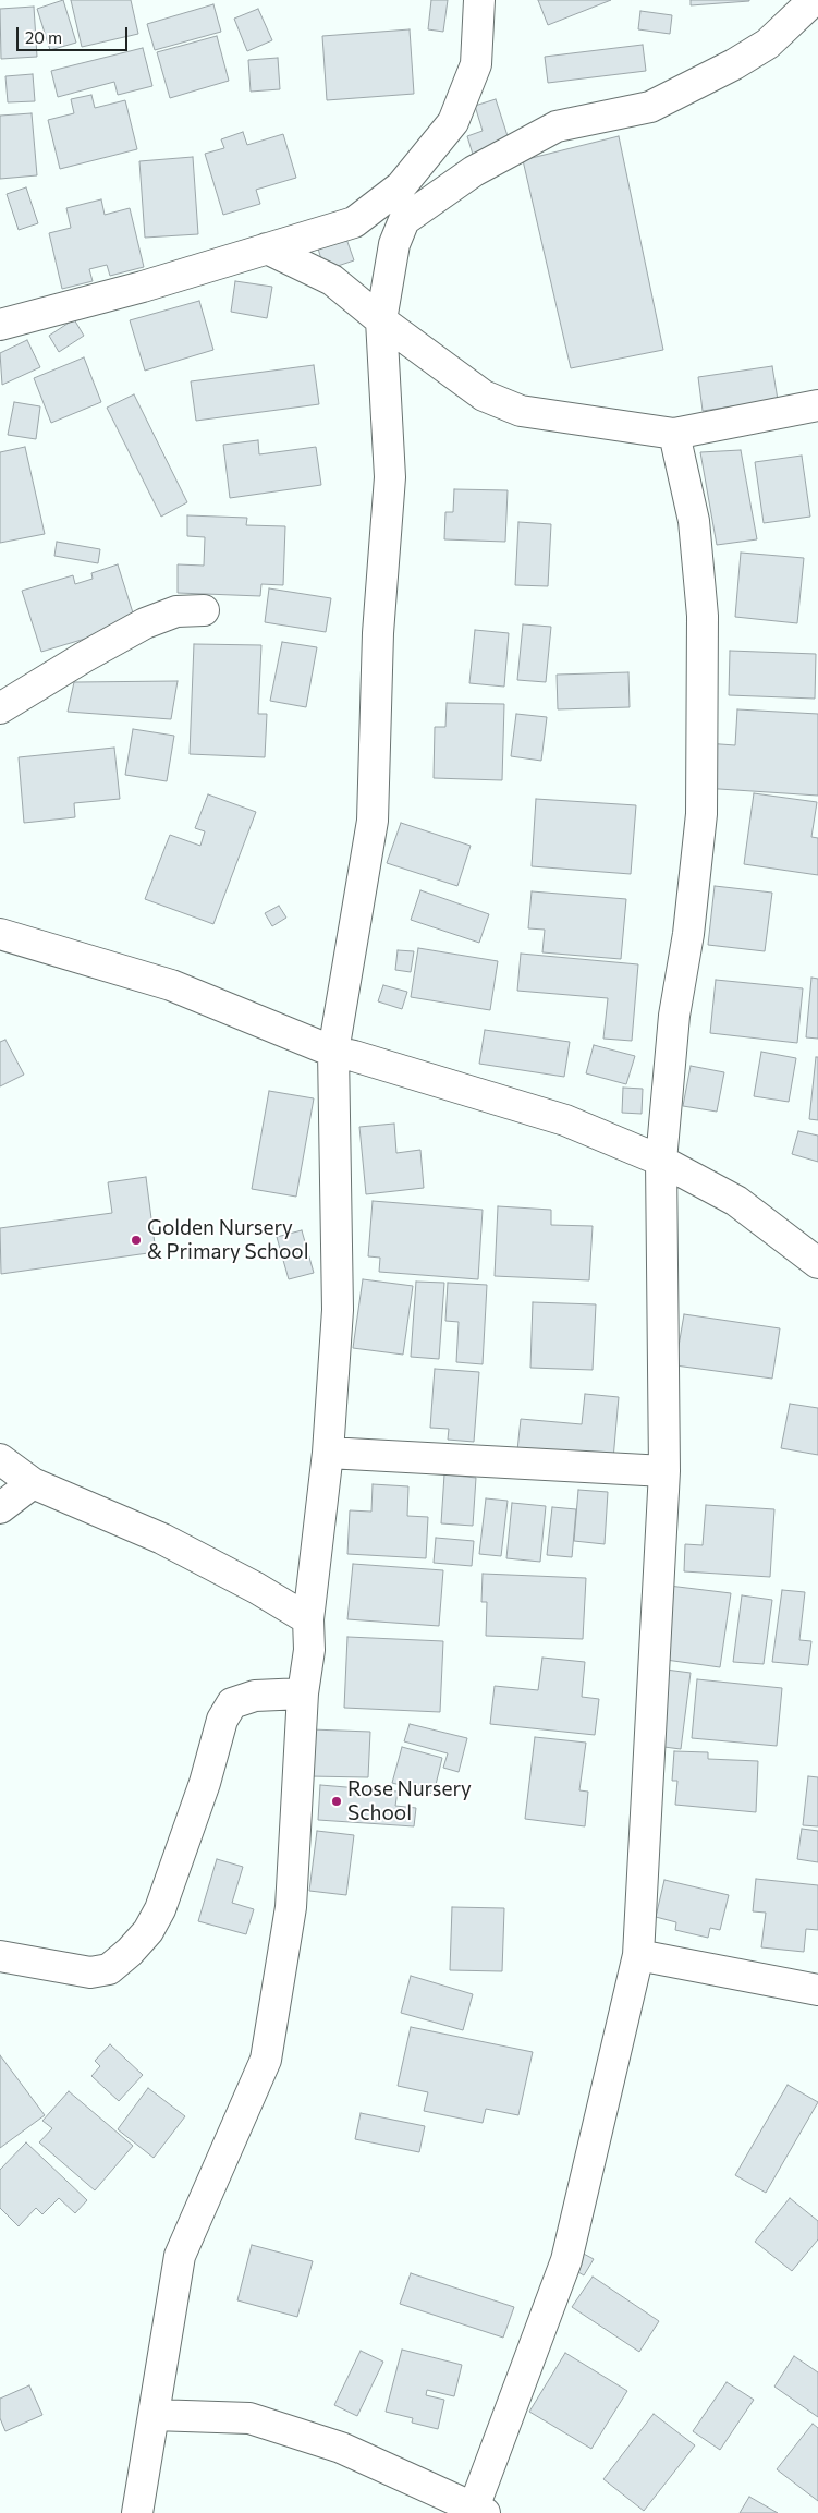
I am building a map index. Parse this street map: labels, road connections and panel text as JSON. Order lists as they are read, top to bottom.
{
  "places": ["Golden Nursery & Primary School", "Rose Nursery School"],
  "scale_bar": "20 m"
}
